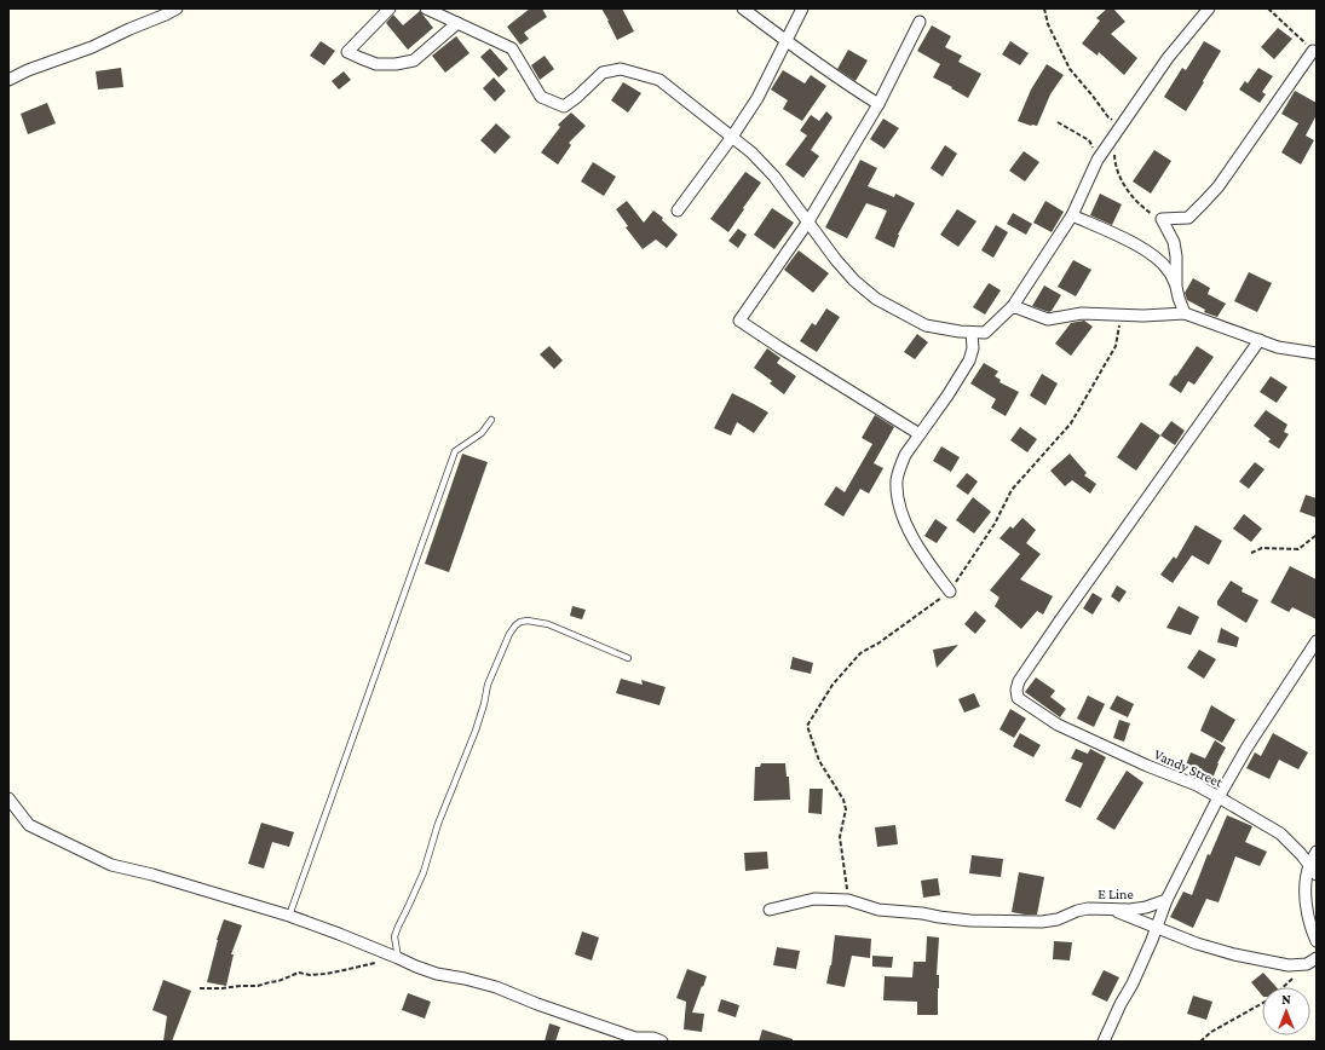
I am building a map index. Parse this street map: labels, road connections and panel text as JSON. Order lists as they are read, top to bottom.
{
  "streets": {
    "street": ["Vandy Street", "E Line"]
  },
  "north": "top"
}
